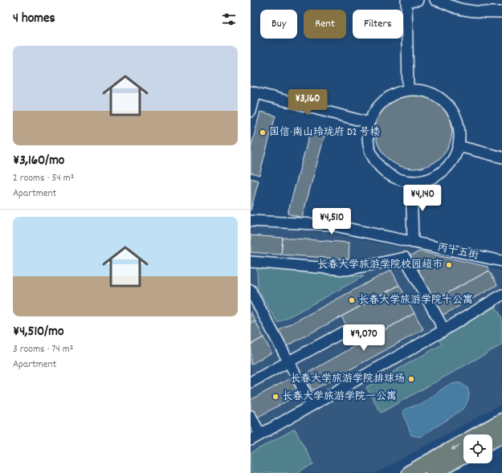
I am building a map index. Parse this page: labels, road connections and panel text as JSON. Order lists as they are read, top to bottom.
{
  "streets": {
    "street": ["丙十五街"]
  },
  "places": [
    "国信·南山玲珑府 D2 号楼",
    "长春大学旅游学院校园超市",
    "长春大学旅游学院十公寓",
    "长春大学旅游学院排球场",
    "长春大学旅游学院一公寓"
  ],
  "page": {
    "heading": "4 homes",
    "chip": ["Buy", "Rent", "Filters"],
    "list": [
      {
        "name": "¥3,160/mo",
        "note": "2 rooms · 54 m² · Apartment"
      },
      {
        "name": "¥4,510/mo",
        "note": "3 rooms · 74 m² · Apartment"
      }
    ],
    "price": [
      "¥3,160",
      "¥4,140",
      "¥4,510",
      "¥9,070"
    ]
  }
}
